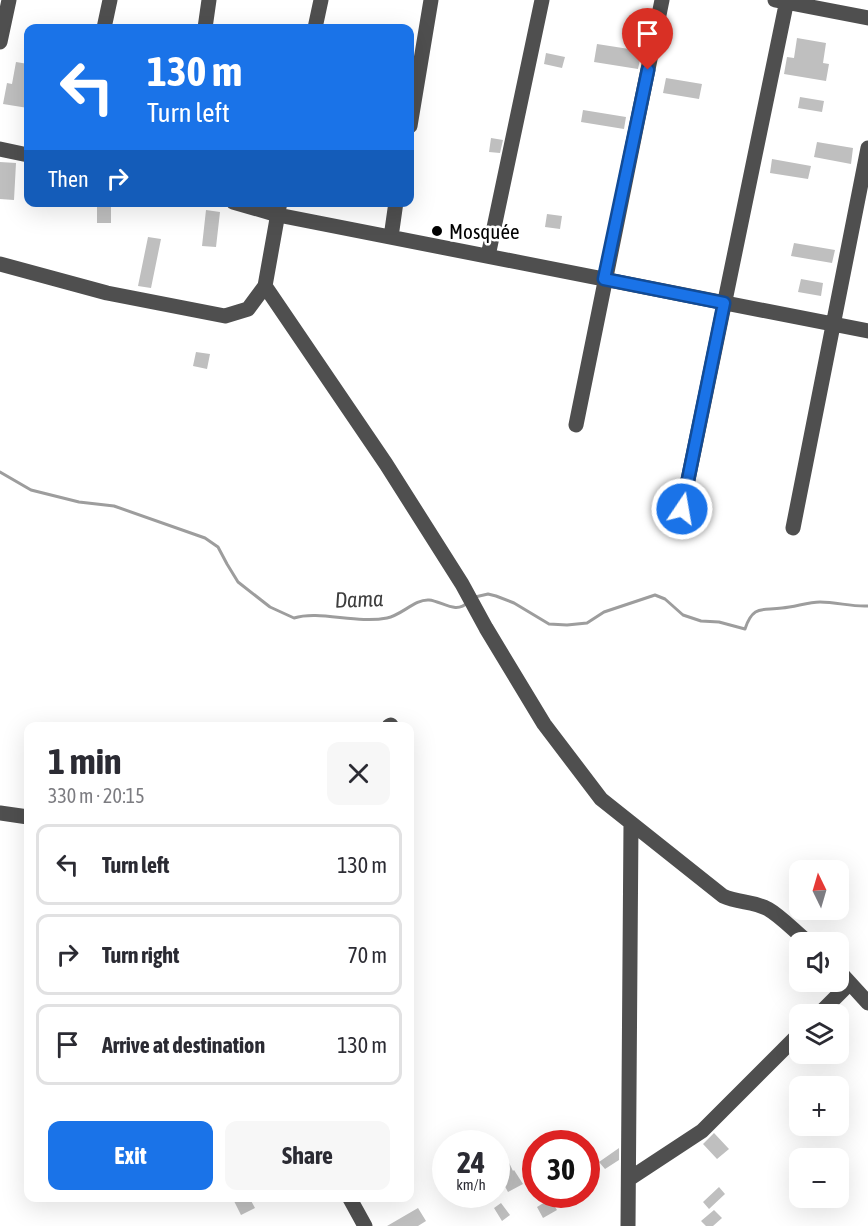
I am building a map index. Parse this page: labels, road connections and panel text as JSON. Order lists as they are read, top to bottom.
{
  "water": ["Dama"],
  "places": ["Mosquée"],
  "north": "top",
  "page": {
    "turn": ["130 m", "Turn left"],
    "then": "Then",
    "heading": ["1 min", "330 m · 20:15"],
    "list": [
      {
        "name": "Turn left",
        "value": "130 m"
      },
      {
        "name": "Turn right",
        "value": "70 m"
      },
      {
        "name": "Arrive at destination",
        "value": "130 m"
      }
    ],
    "map_buttons": ["+", "−"],
    "buttons": ["Exit", "Share"],
    "speed": "24 km/h",
    "limit": "30"
  }
}
